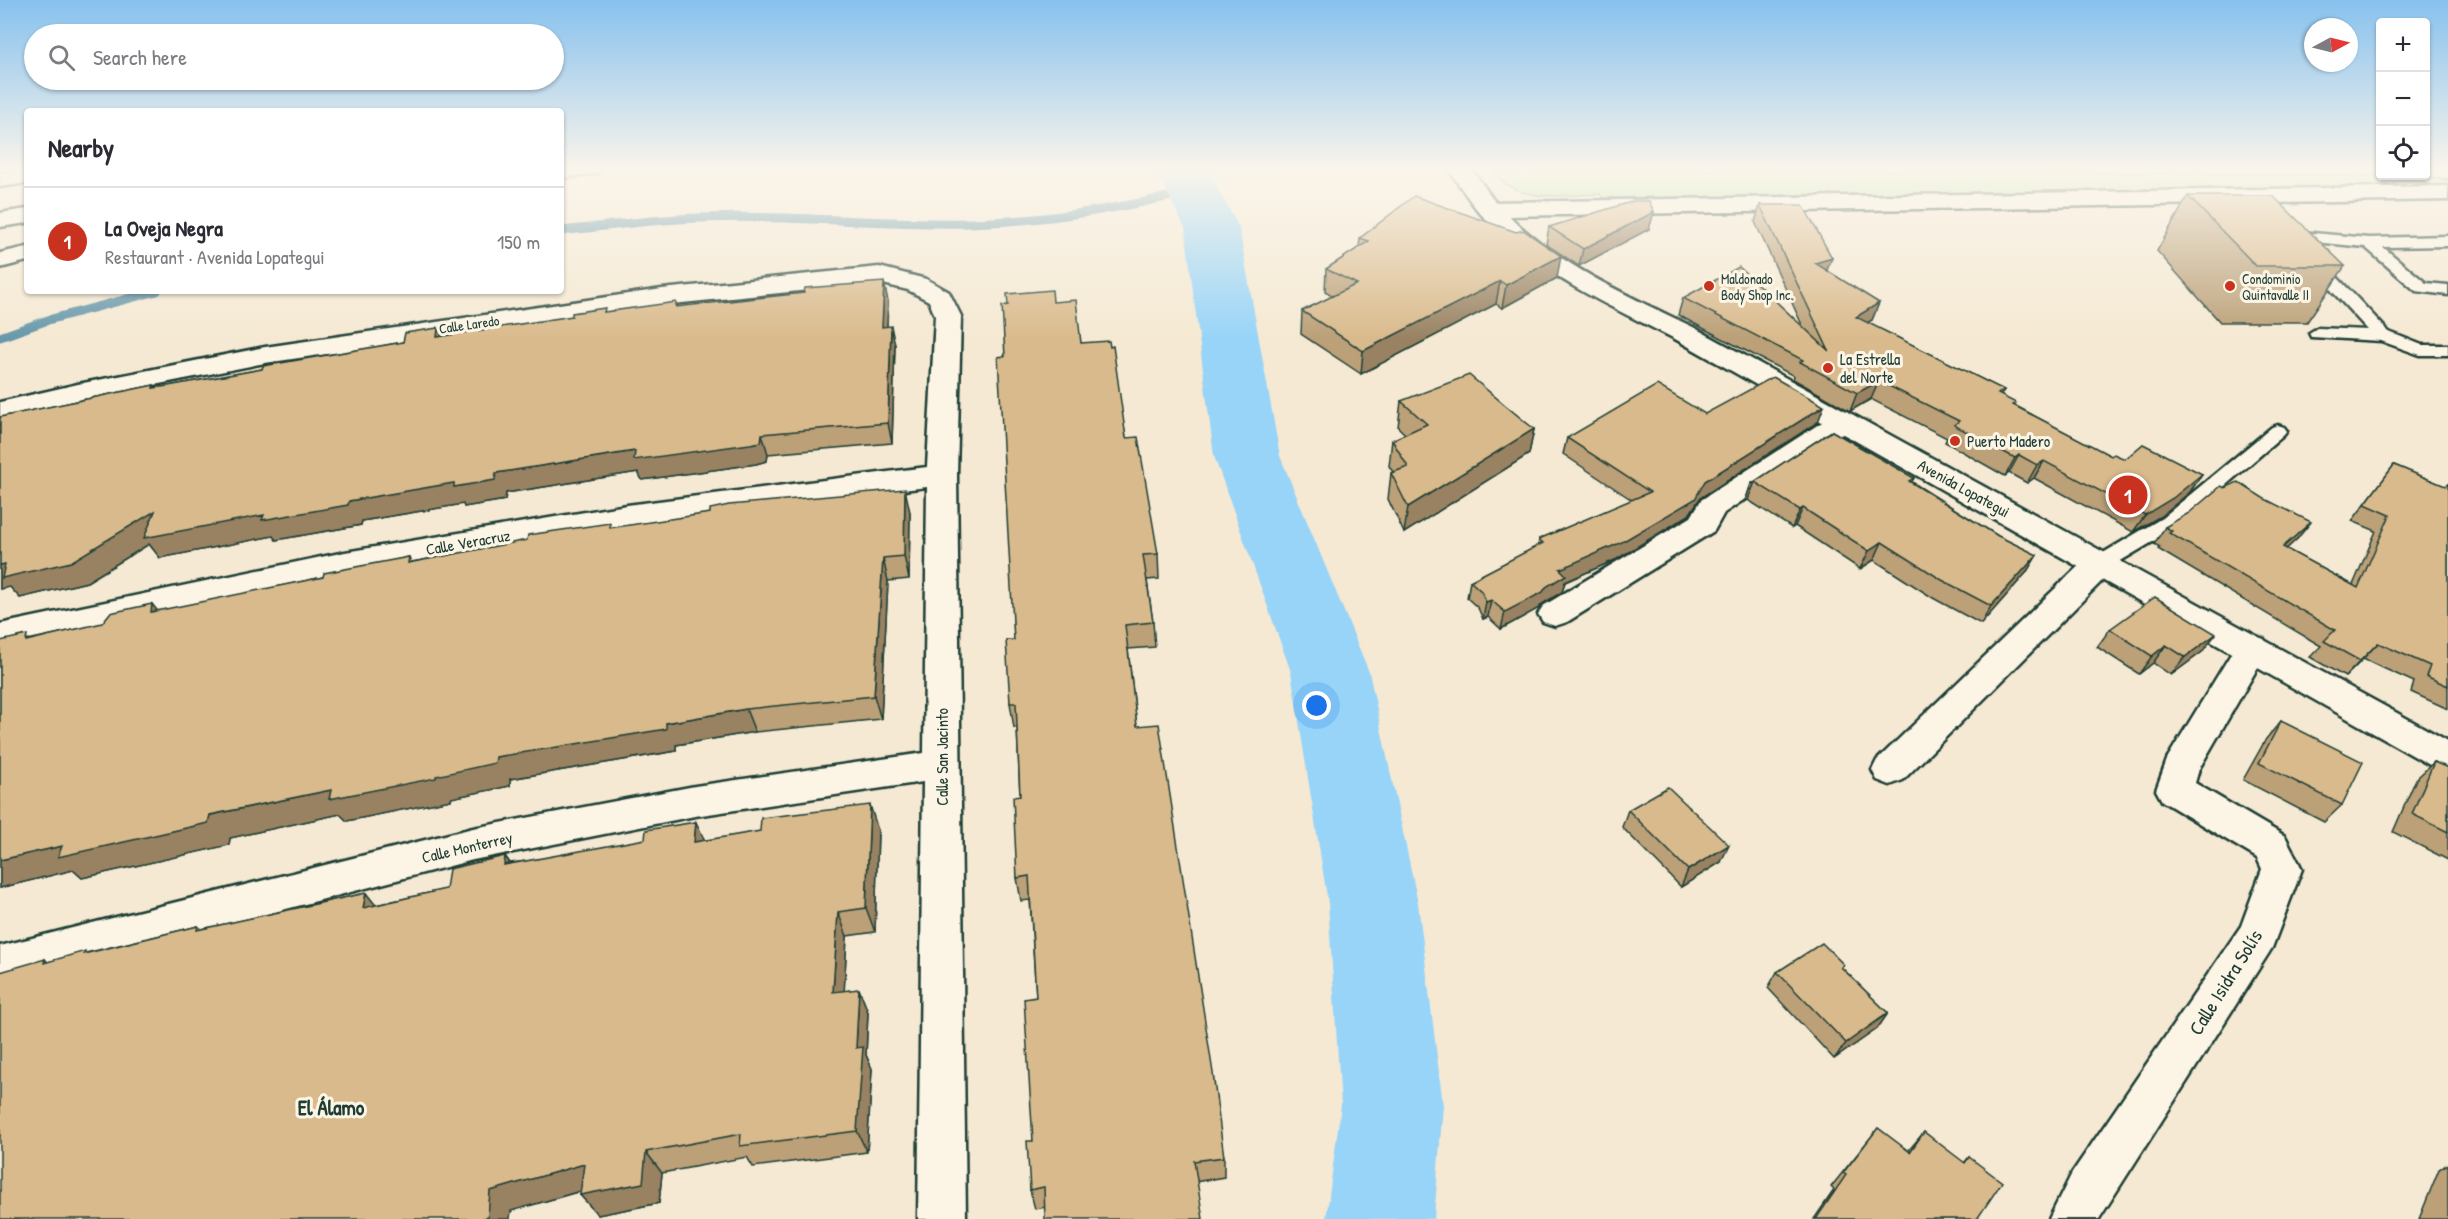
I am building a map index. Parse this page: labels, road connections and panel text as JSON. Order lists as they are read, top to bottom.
{
  "streets": {
    "main road": [
      "Calle Laredo",
      "Avenida Lopategui",
      "Calle Veracruz",
      "Calle San Jacinto",
      "Calle Monterrey",
      "Calle Isidra Solís"
    ]
  },
  "crossings": [
    ["Calle Laredo", "Calle San Jacinto"],
    ["Avenida Lopategui", "Calle Isidra Solís"],
    ["Calle Veracruz", "Calle San Jacinto"],
    ["Calle San Jacinto", "Calle Monterrey"]
  ],
  "districts": ["El Álamo"],
  "places": [
    "Maldonado Body Shop Inc.",
    "Condominio Quintavalle II",
    "La Estrella del Norte",
    "Puerto Madero"
  ],
  "north": "right",
  "page": {
    "map_buttons": ["+", "−"],
    "search": "Search here",
    "heading": "Nearby",
    "list": [
      {
        "mark": "1",
        "name": "La Oveja Negra",
        "note": "Restaurant · Avenida Lopategui",
        "value": "150 m"
      }
    ],
    "pins": "1"
  }
}
